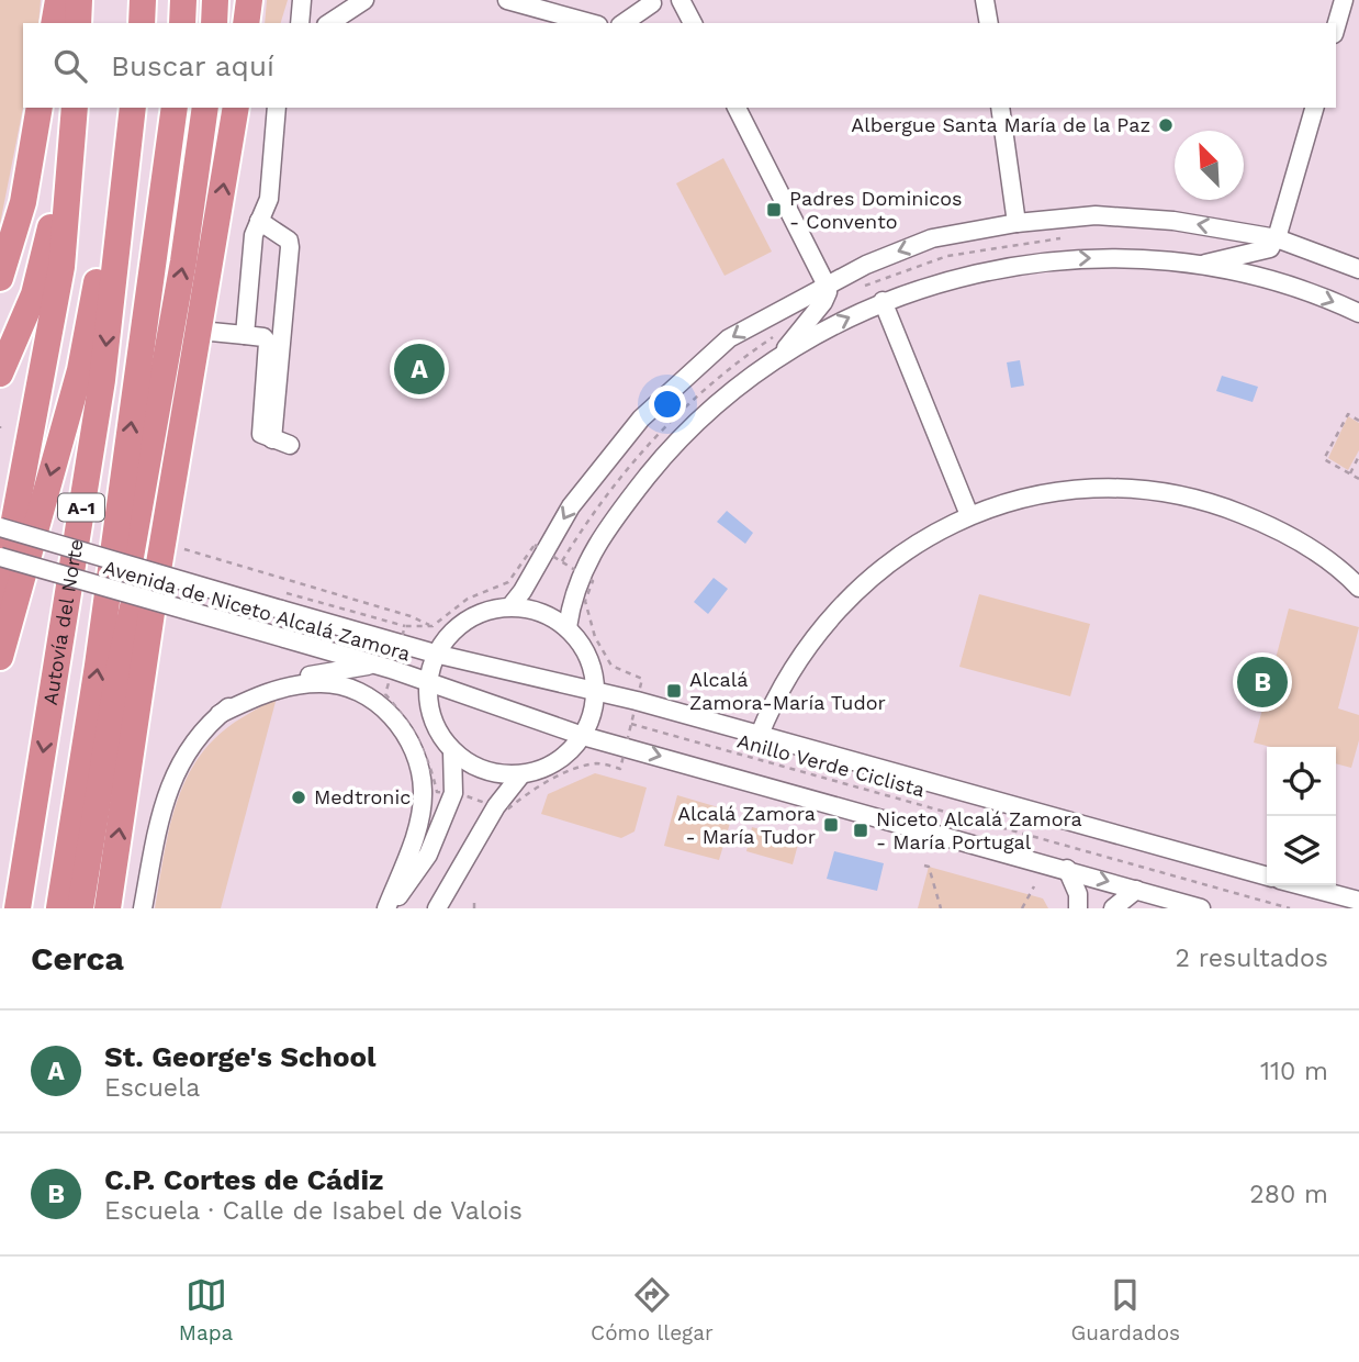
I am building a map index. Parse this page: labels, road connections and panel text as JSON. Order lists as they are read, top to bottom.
{
  "streets": {
    "highway": ["A-1", "Autovía del Norte"],
    "street": ["Avenida de Niceto Alcalá Zamora"],
    "path": ["Anillo Verde Ciclista"]
  },
  "places": {
    "other": ["Albergue Santa María de la Paz", "Medtronic"],
    "transit": [
      "Padres Dominicos - Convento",
      "Alcalá Zamora-María Tudor",
      "Alcalá Zamora - María Tudor",
      "Niceto Alcalá Zamora - María Portugal"
    ]
  },
  "north": "top left",
  "page": {
    "search": "Buscar aquí",
    "pins": ["A", "B"],
    "heading": ["Cerca", "2 resultados"],
    "list": [
      {
        "mark": "A",
        "name": "St. George's School",
        "note": "Escuela",
        "value": "110 m"
      },
      {
        "mark": "B",
        "name": "C.P. Cortes de Cádiz",
        "note": "Escuela · Calle de Isabel de Valois",
        "value": "280 m"
      }
    ],
    "nav": ["Mapa", "Cómo llegar", "Guardados"]
  }
}
